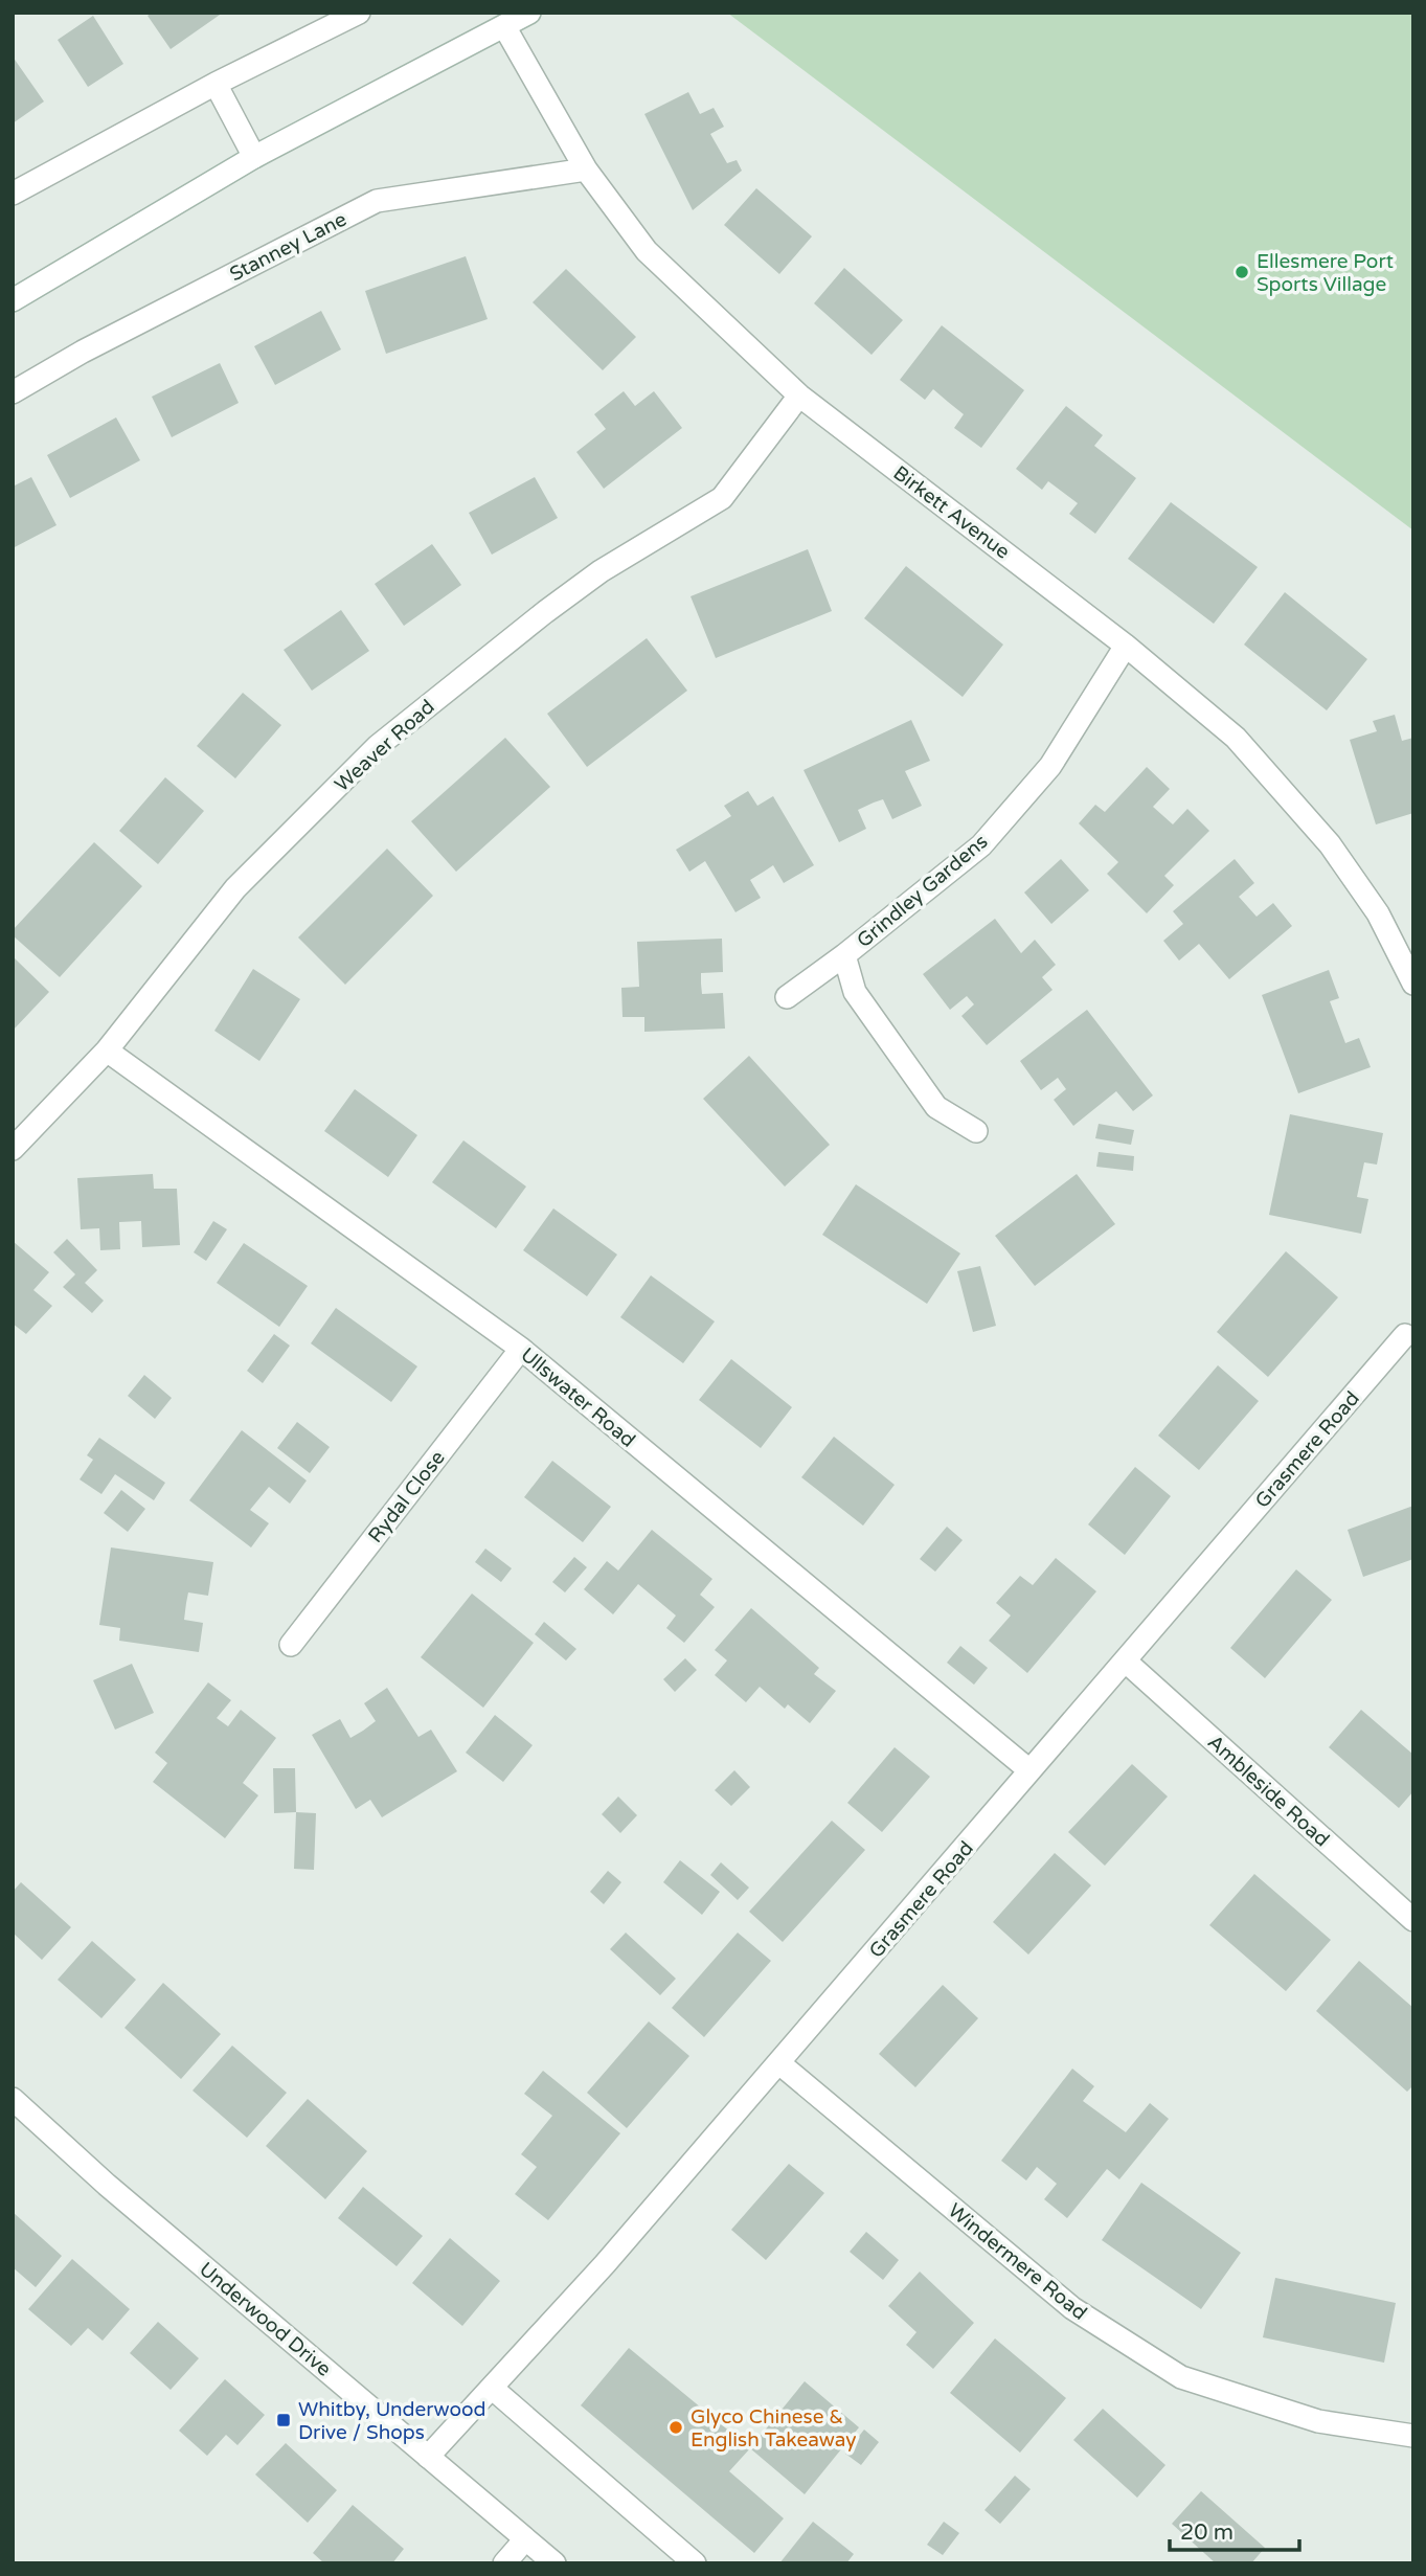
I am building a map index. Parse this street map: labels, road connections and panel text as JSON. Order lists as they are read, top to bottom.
{
  "streets": {
    "street": [
      "Stanney Lane",
      "Birkett Avenue",
      "Weaver Road",
      "Grindley Gardens",
      "Ullswater Road",
      "Grasmere Road",
      "Rydal Close",
      "Ambleside Road",
      "Windermere Road",
      "Underwood Drive"
    ]
  },
  "crossings": [
    ["Stanney Lane", "Birkett Avenue"],
    ["Birkett Avenue", "Weaver Road"],
    ["Birkett Avenue", "Grindley Gardens"],
    ["Weaver Road", "Ullswater Road"],
    ["Ullswater Road", "Grasmere Road"],
    ["Ullswater Road", "Rydal Close"],
    ["Grasmere Road", "Ambleside Road"],
    ["Grasmere Road", "Windermere Road"],
    ["Grasmere Road", "Underwood Drive"]
  ],
  "places": {
    "other": ["Ellesmere Port Sports Village", "Glyco Chinese & English Takeaway"],
    "transit": ["Whitby, Underwood Drive / Shops"]
  },
  "scale_bar": "20 m"
}
